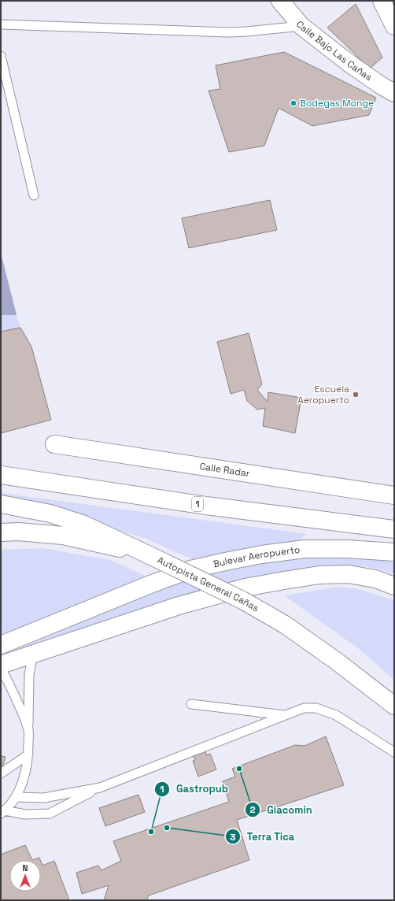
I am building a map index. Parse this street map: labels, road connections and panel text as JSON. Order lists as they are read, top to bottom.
{
  "streets": {
    "main road": [
      "Calle Bajo Las Cañas",
      "Calle Radar",
      "1",
      "Bulevar Aeropuerto",
      "Autopista General Cañas"
    ]
  },
  "places": [
    "Bodegas Monge",
    "Escuela Aeropuerto",
    "Giacomin",
    "Terra Tica",
    "Gastropub"
  ],
  "north": "top"
}
